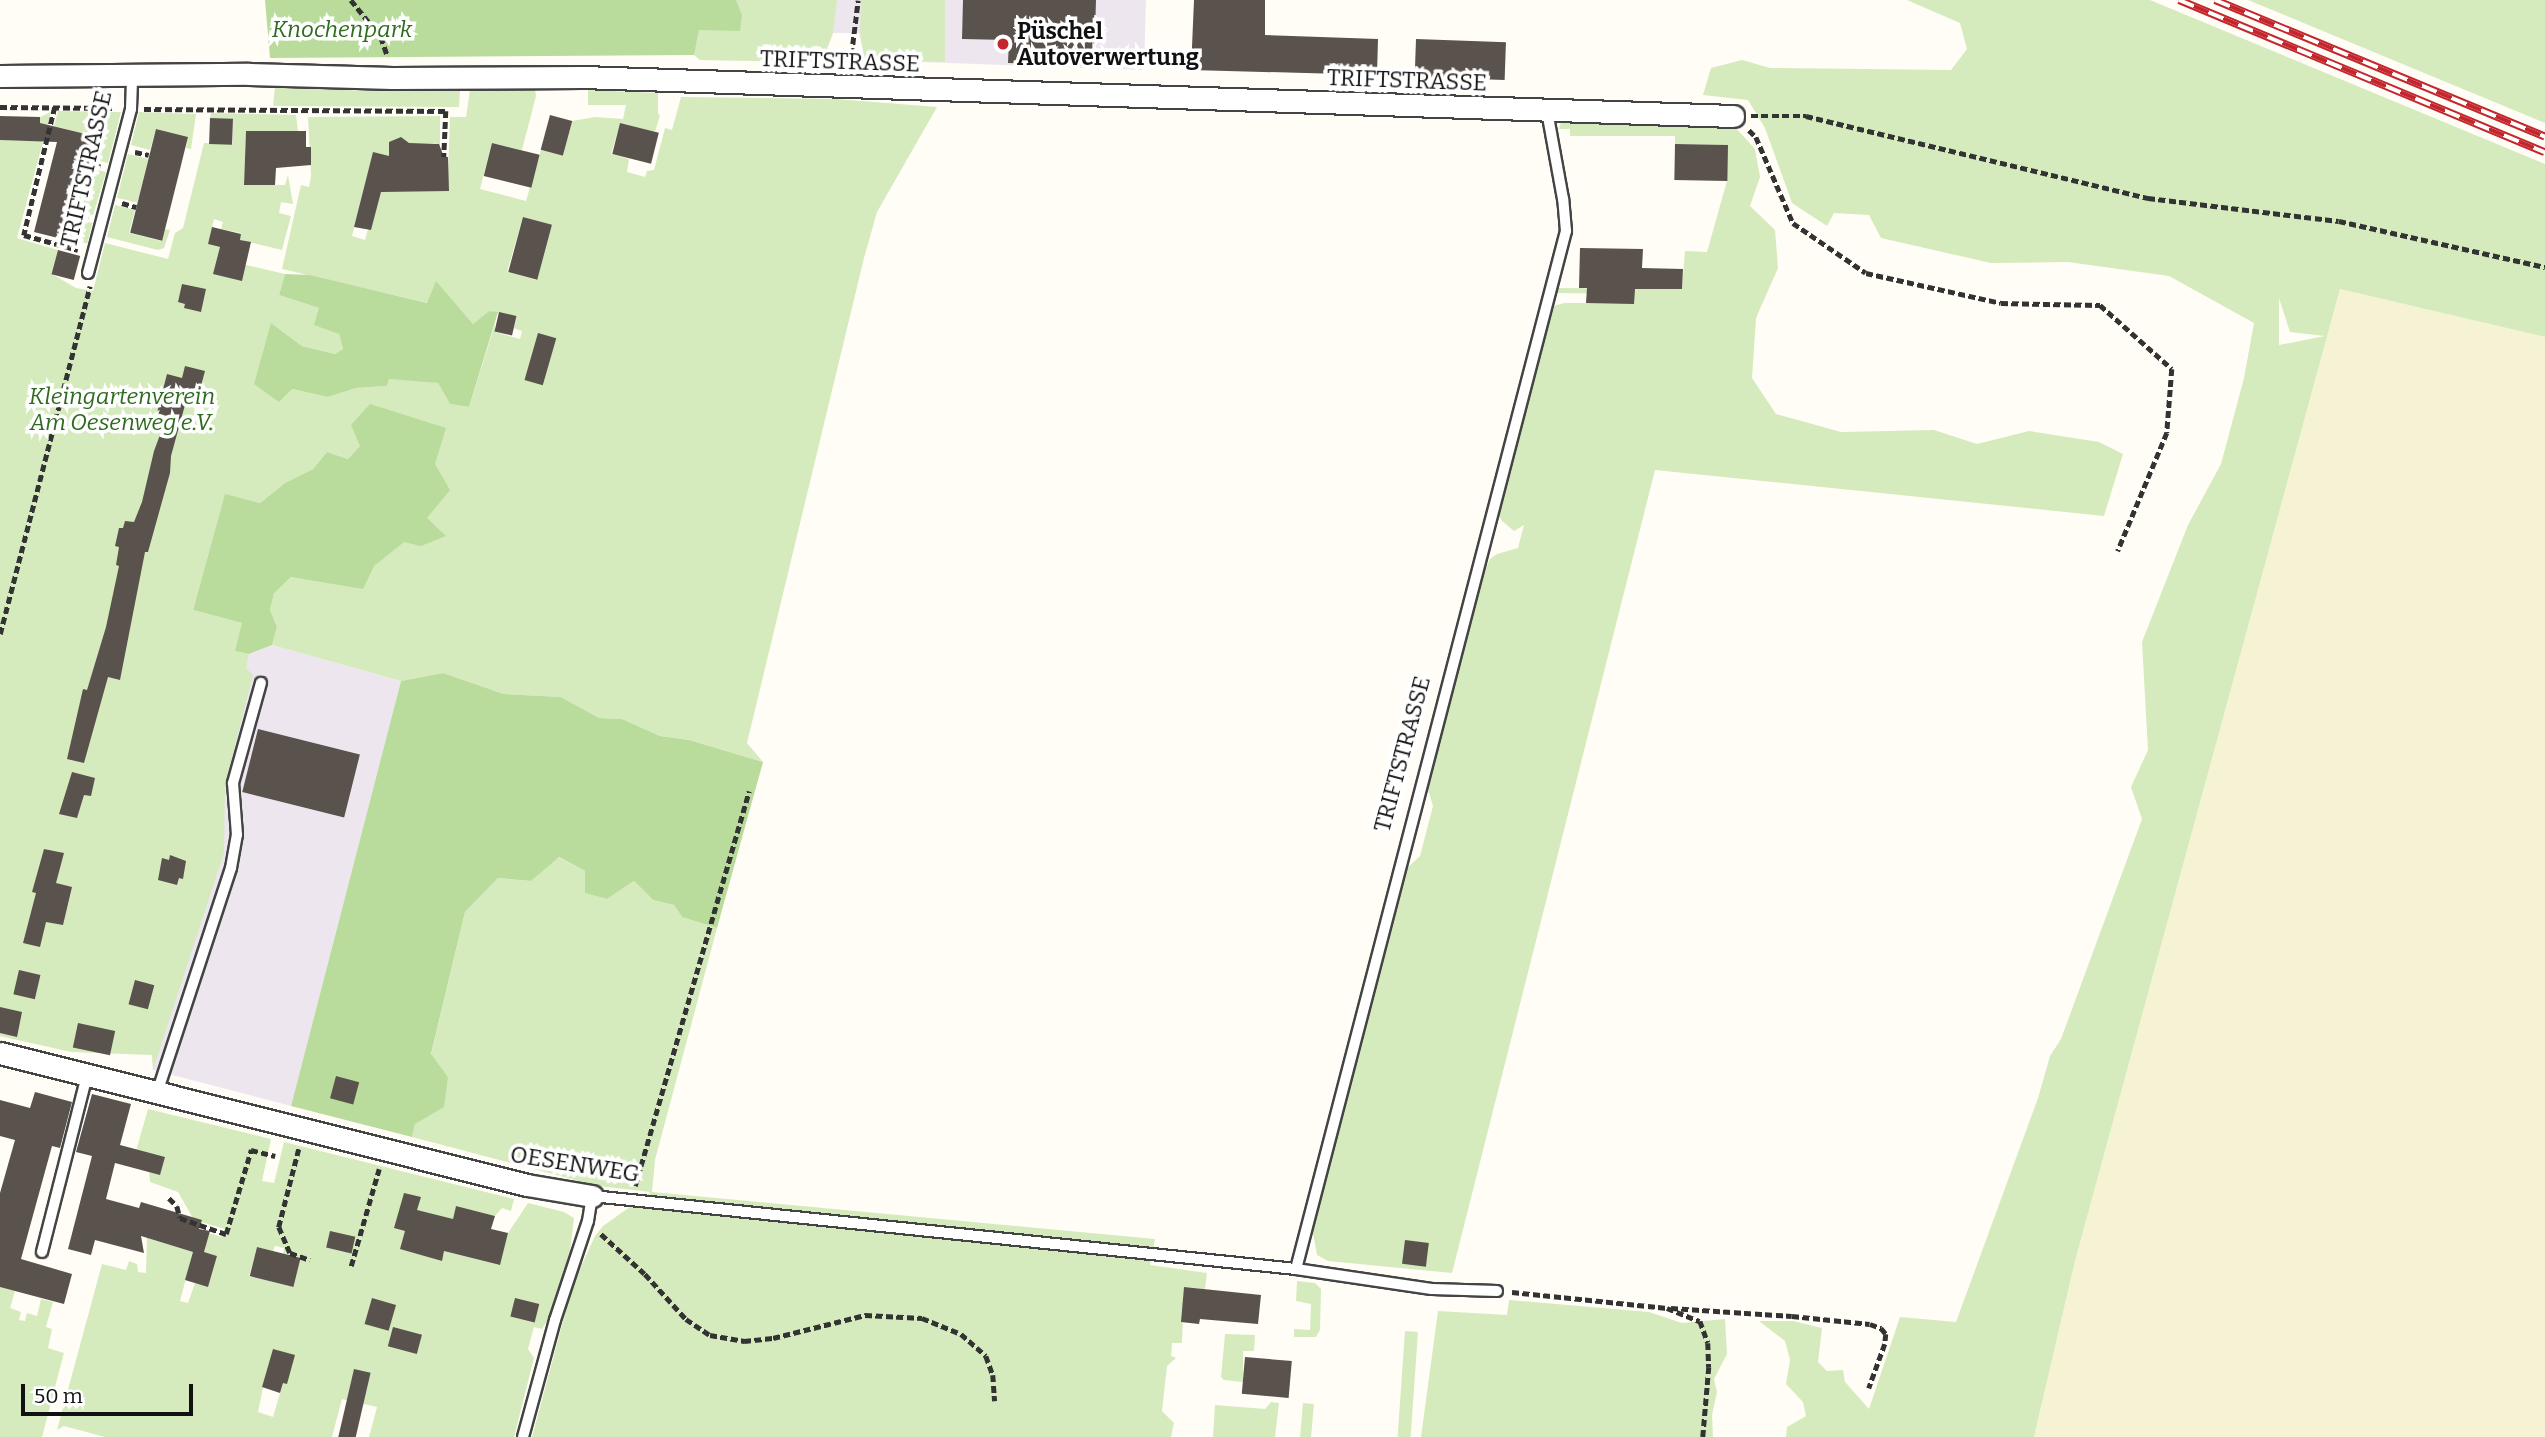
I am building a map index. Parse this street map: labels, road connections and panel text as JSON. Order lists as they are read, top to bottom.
{
  "streets": {
    "street": ["TRIFTSTRASSE", "OESENWEG"]
  },
  "crossings": [
    ["TRIFTSTRASSE", "OESENWEG"]
  ],
  "parks": ["Knochenpark", "Kleingartenverein Am Oesenweg e.V."],
  "places": ["Püschel Autoverwertung"],
  "scale_bar": "50 m"
}
